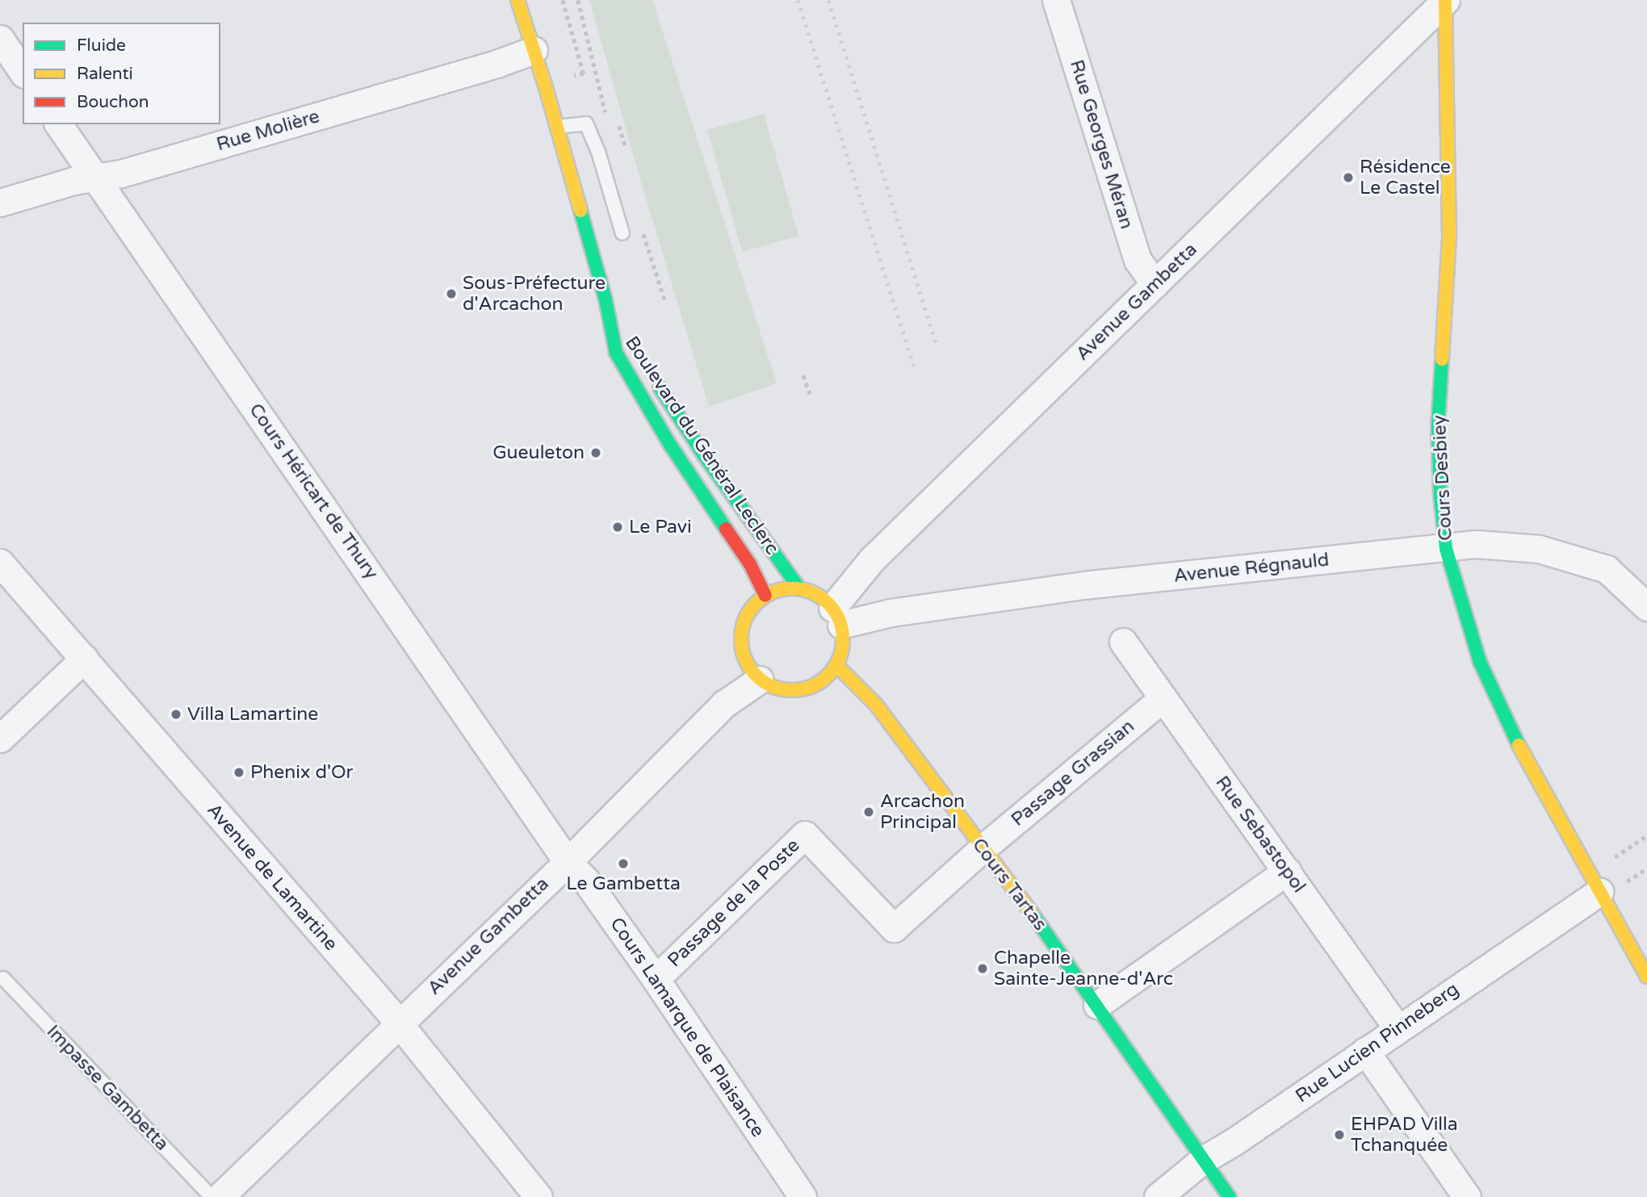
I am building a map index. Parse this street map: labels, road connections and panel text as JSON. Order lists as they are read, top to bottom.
{
  "streets": {
    "street": [
      "Rue Molière",
      "Rue Georges Méran",
      "Avenue Gambetta",
      "Boulevard du Général Leclerc",
      "Cours Desbiey",
      "Cours Héricart de Thury",
      "Avenue Régnauld",
      "Passage Grassian",
      "Rue Sebastopol",
      "Avenue de Lamartine",
      "Cours Tartas",
      "Passage de la Poste",
      "Cours Lamarque de Plaisance",
      "Rue Lucien Pinneberg"
    ],
    "lane": ["Impasse Gambetta"]
  },
  "crossings": [
    ["Rue Molière", "Boulevard du Général Leclerc"],
    ["Rue Molière", "Cours Héricart de Thury"],
    ["Rue Georges Méran", "Avenue Gambetta"],
    ["Avenue Gambetta", "Boulevard du Général Leclerc"],
    ["Avenue Gambetta", "Cours Desbiey"],
    ["Avenue Gambetta", "Cours Héricart de Thury"],
    ["Avenue Gambetta", "Avenue Régnauld"],
    ["Avenue Gambetta", "Avenue de Lamartine"],
    ["Avenue Gambetta", "Cours Tartas"],
    ["Avenue Gambetta", "Cours Lamarque de Plaisance"],
    ["Boulevard du Général Leclerc", "Avenue Régnauld"],
    ["Boulevard du Général Leclerc", "Cours Tartas"],
    ["Cours Desbiey", "Avenue Régnauld"],
    ["Cours Desbiey", "Rue Lucien Pinneberg"],
    ["Cours Héricart de Thury", "Cours Lamarque de Plaisance"],
    ["Avenue Régnauld", "Cours Tartas"],
    ["Passage Grassian", "Rue Sebastopol"],
    ["Passage Grassian", "Cours Tartas"],
    ["Passage Grassian", "Passage de la Poste"],
    ["Rue Sebastopol", "Rue Lucien Pinneberg"],
    ["Cours Tartas", "Passage de la Poste"],
    ["Cours Tartas", "Rue Lucien Pinneberg"],
    ["Passage de la Poste", "Cours Lamarque de Plaisance"]
  ],
  "places": [
    "Résidence Le Castel",
    "Sous-Préfecture d'Arcachon",
    "Gueuleton",
    "Le Pavi",
    "Villa Lamartine",
    "Phenix d'Or",
    "Arcachon Principal",
    "Le Gambetta",
    "Chapelle Sainte-Jeanne-d'Arc",
    "EHPAD Villa Tchanquée"
  ],
  "legend": ["Fluide", "Ralenti", "Bouchon"]
}
